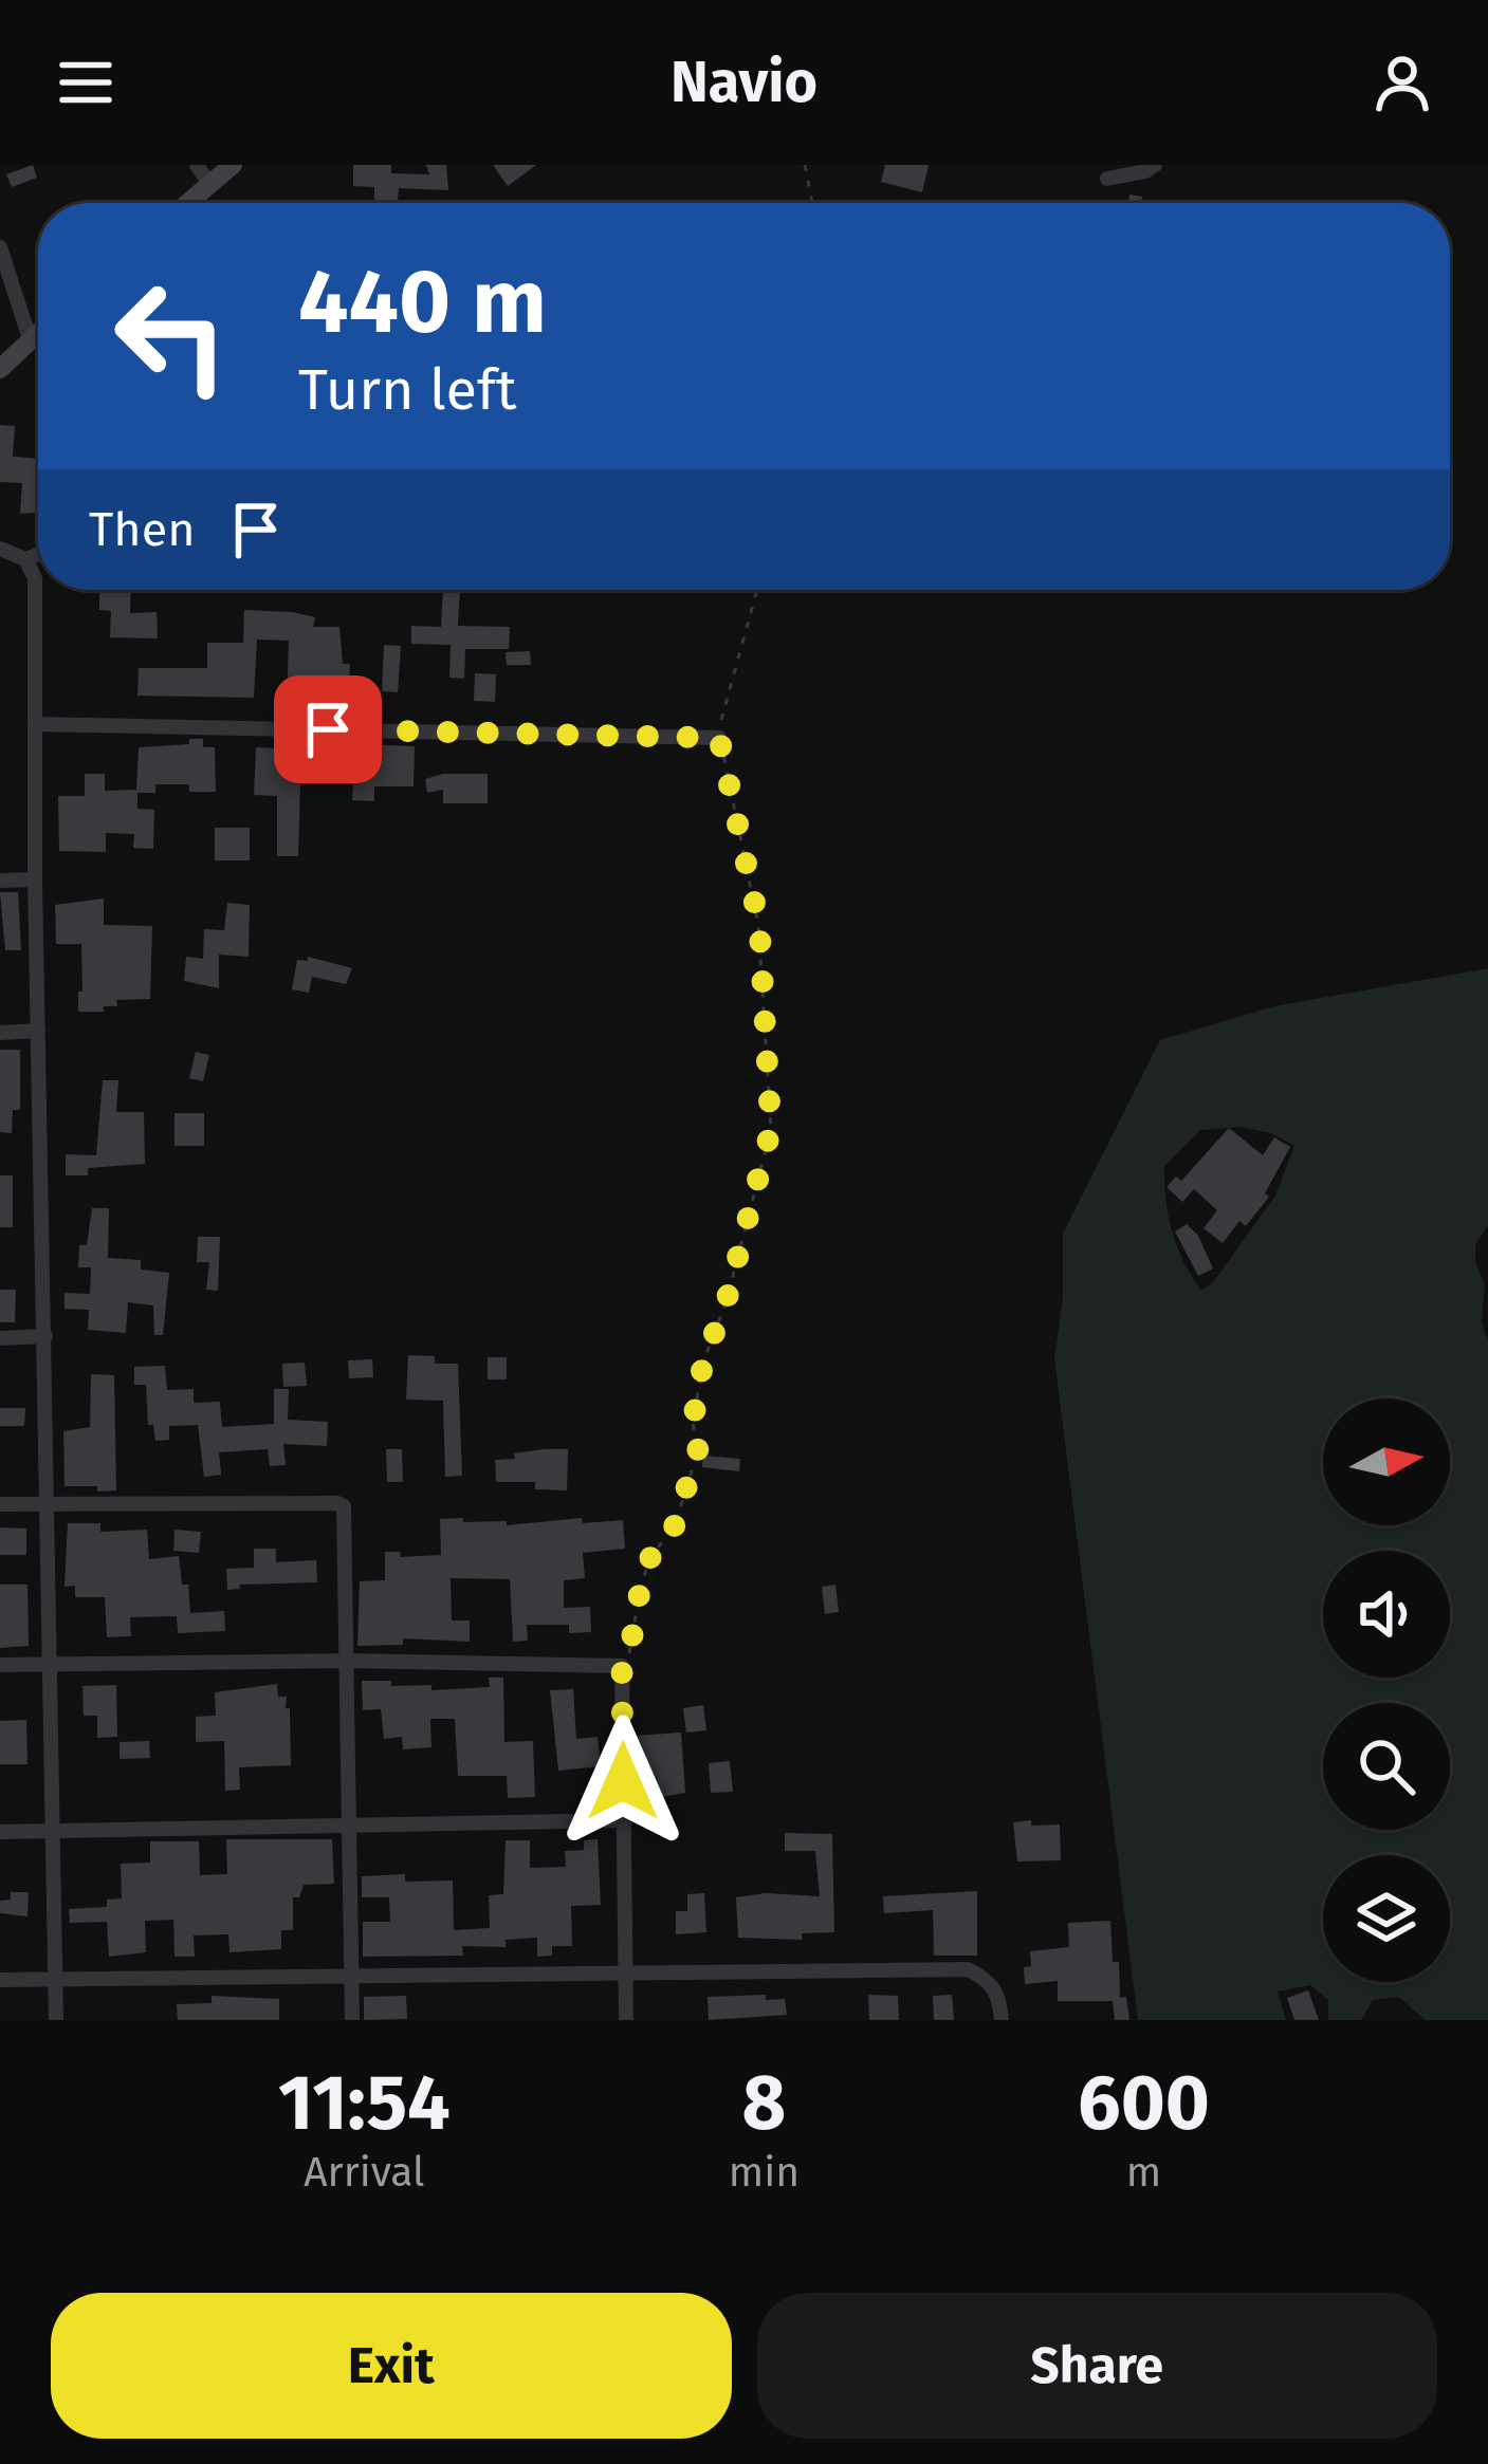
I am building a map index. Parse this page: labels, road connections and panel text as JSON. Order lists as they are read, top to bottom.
{
  "north": "right",
  "page": {
    "header": "Navio",
    "turn": ["440 m", "Turn left"],
    "then": "Then",
    "eta": [
      "11:54",
      "Arrival",
      "8",
      "min",
      "600",
      "m"
    ],
    "buttons": ["Exit", "Share"]
  }
}
